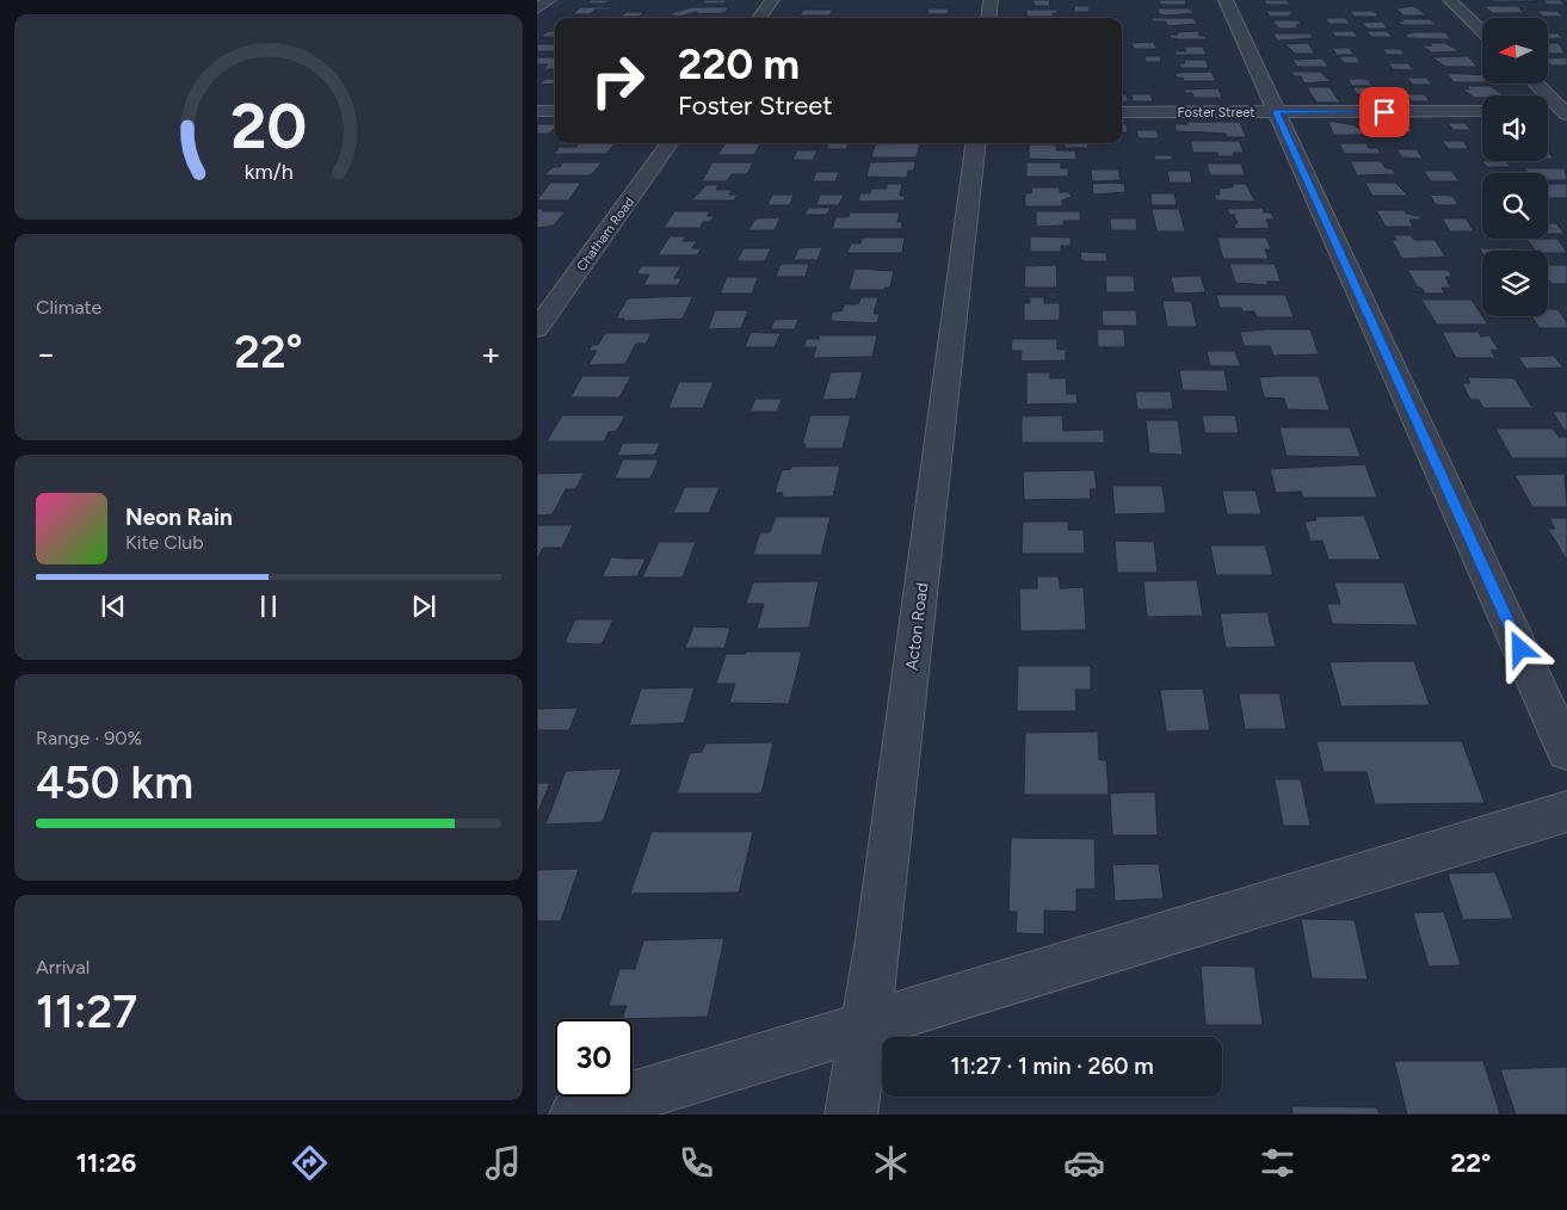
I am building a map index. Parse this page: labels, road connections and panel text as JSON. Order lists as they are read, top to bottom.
{
  "streets": {
    "street": ["Foster Street", "Chatham Road", "Acton Road"]
  },
  "north": "left",
  "page": {
    "turn": ["220 m", "Foster Street"],
    "tile": [
      "Climate",
      ["Range · 90%", "450 km"],
      ["Arrival", "11:27"]
    ],
    "heat": ["−", "22°", "+"],
    "song": ["Neon Rain", "Kite Club"],
    "limit": "30",
    "trip": "11:27 · 1 min · 260 m",
    "tabs": ["11:26", "22°"],
    "gauge": ["20", "km/h"]
  }
}
